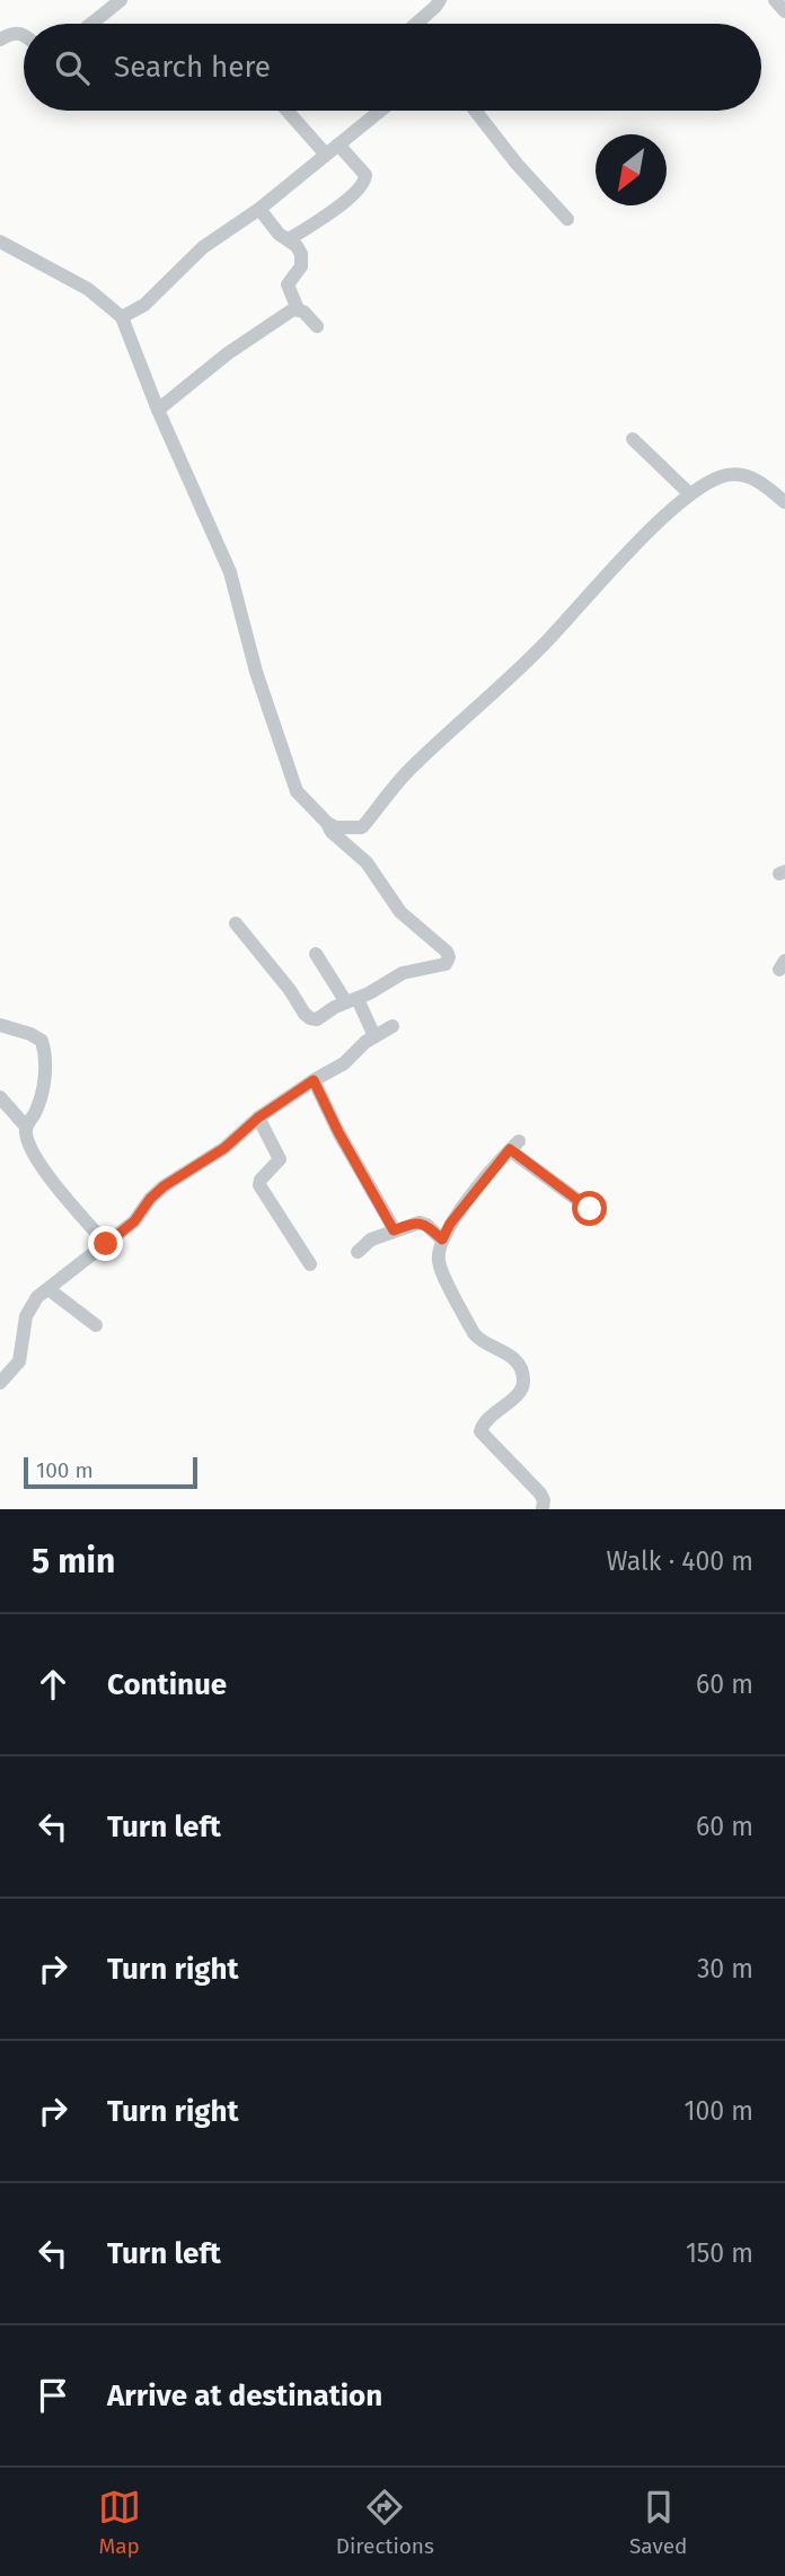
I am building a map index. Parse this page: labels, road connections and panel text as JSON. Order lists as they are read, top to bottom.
{
  "scale_bar": "100 m",
  "north": "bottom left",
  "page": {
    "search": "Search here",
    "scale": "100 m",
    "heading": ["5 min", "Walk · 400 m"],
    "list": [
      ["Continue", "60 m"],
      ["Turn left", "60 m"],
      ["Turn right", "30 m"],
      ["Turn right", "100 m"],
      ["Turn left", "150 m"],
      "Arrive at destination"
    ],
    "nav": ["Map", "Directions", "Saved"]
  }
}
